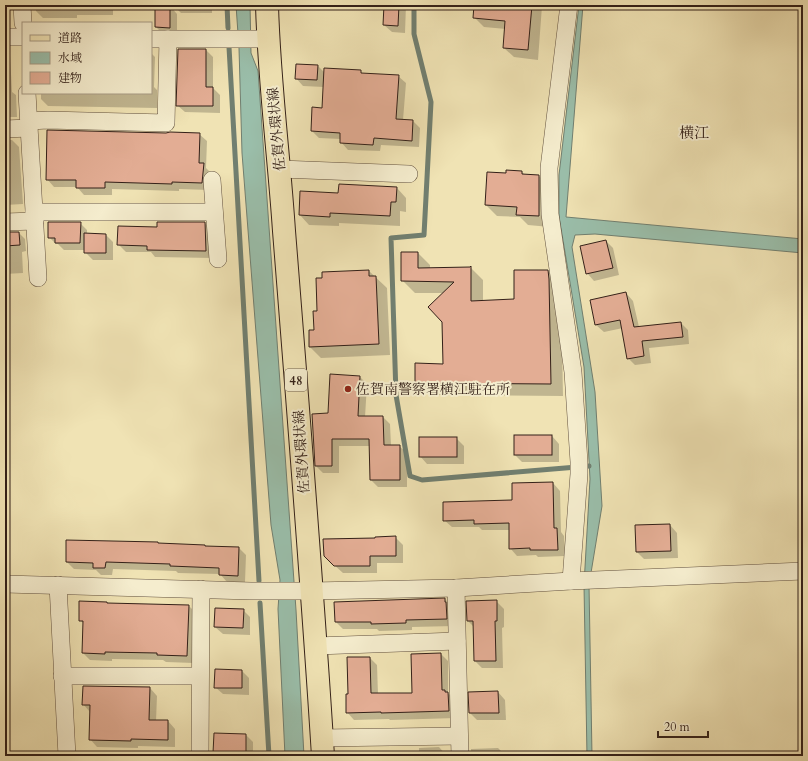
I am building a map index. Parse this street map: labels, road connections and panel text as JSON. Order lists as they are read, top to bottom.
{
  "streets": {
    "main road": ["佐賀外環状線", "48"]
  },
  "districts": ["横江"],
  "places": ["佐賀南警察署横江駐在所"],
  "legend": ["道路", "水域", "建物"],
  "scale_bar": "20 m"
}
